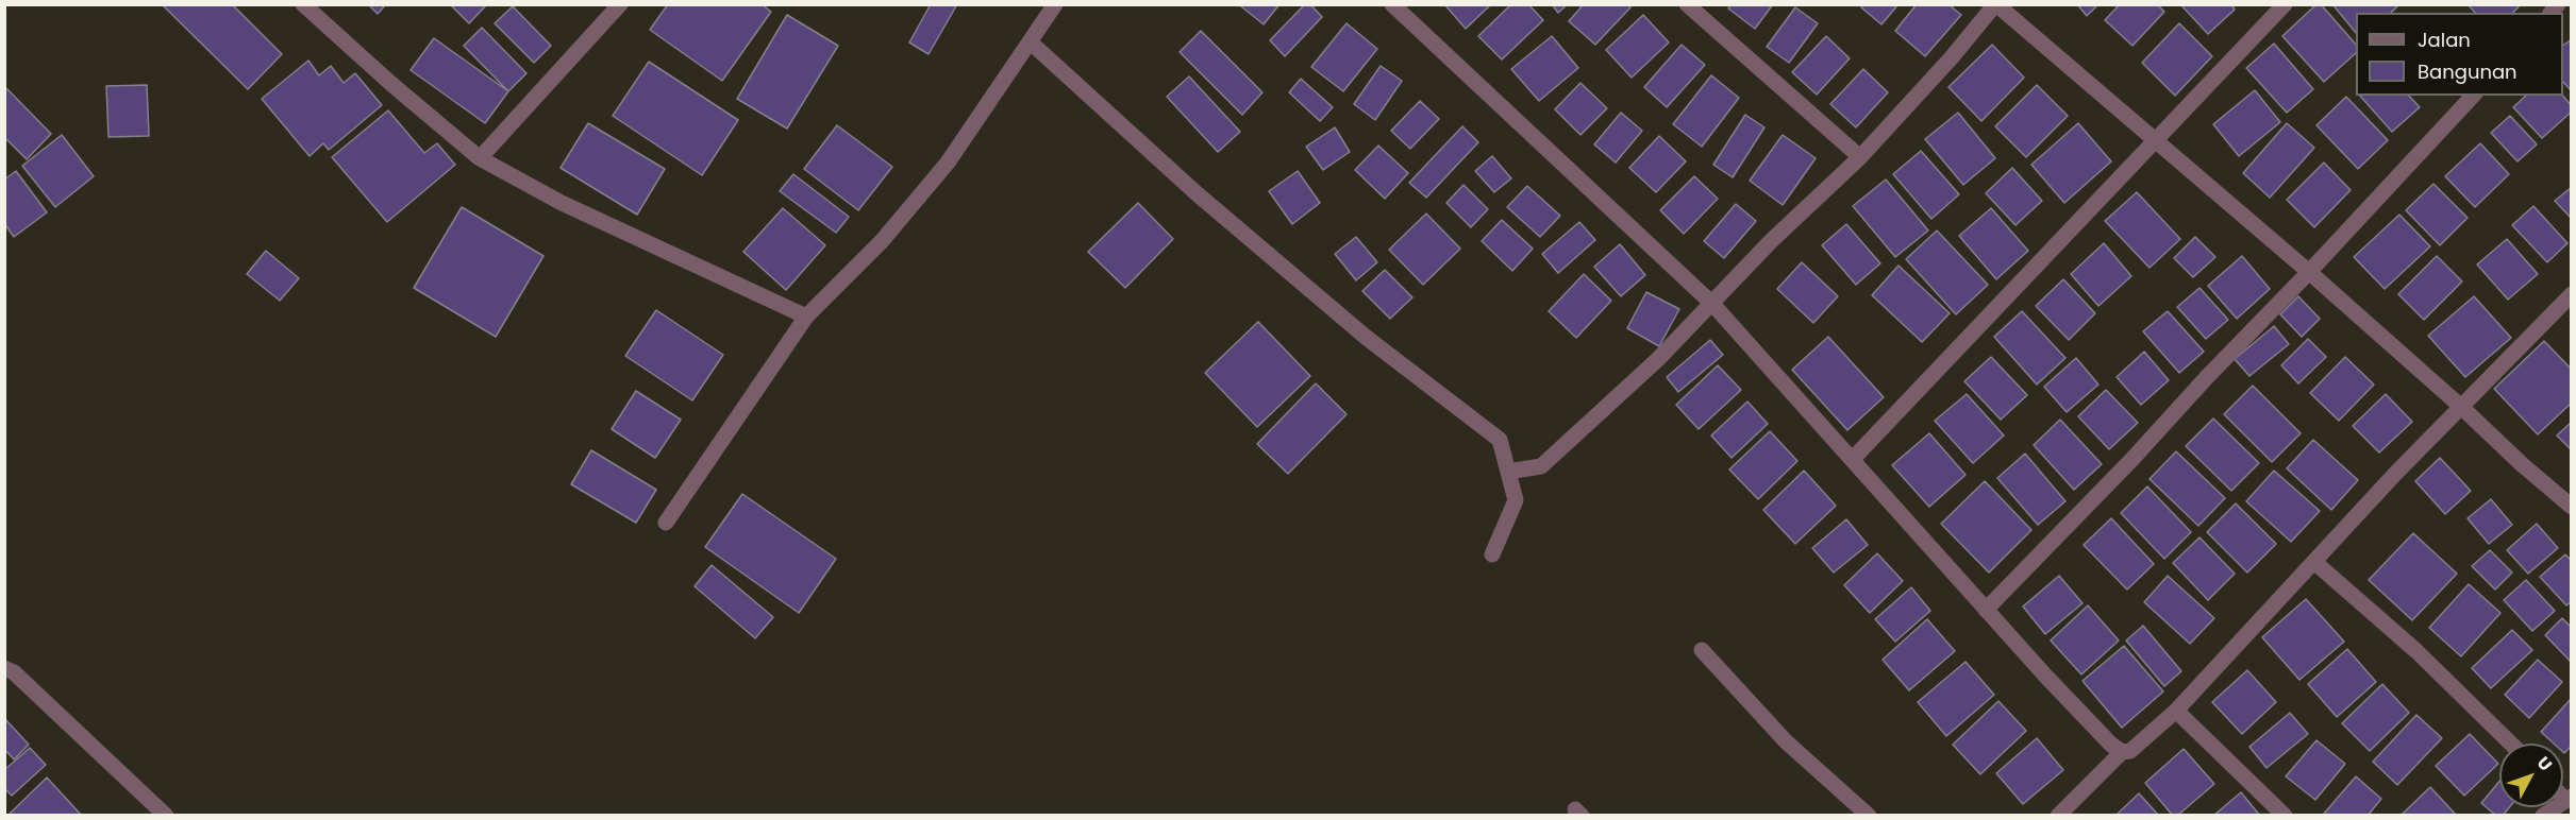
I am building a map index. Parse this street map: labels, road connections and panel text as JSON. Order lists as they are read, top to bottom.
{
  "legend": ["Jalan", "Bangunan"],
  "north": "top right"
}
